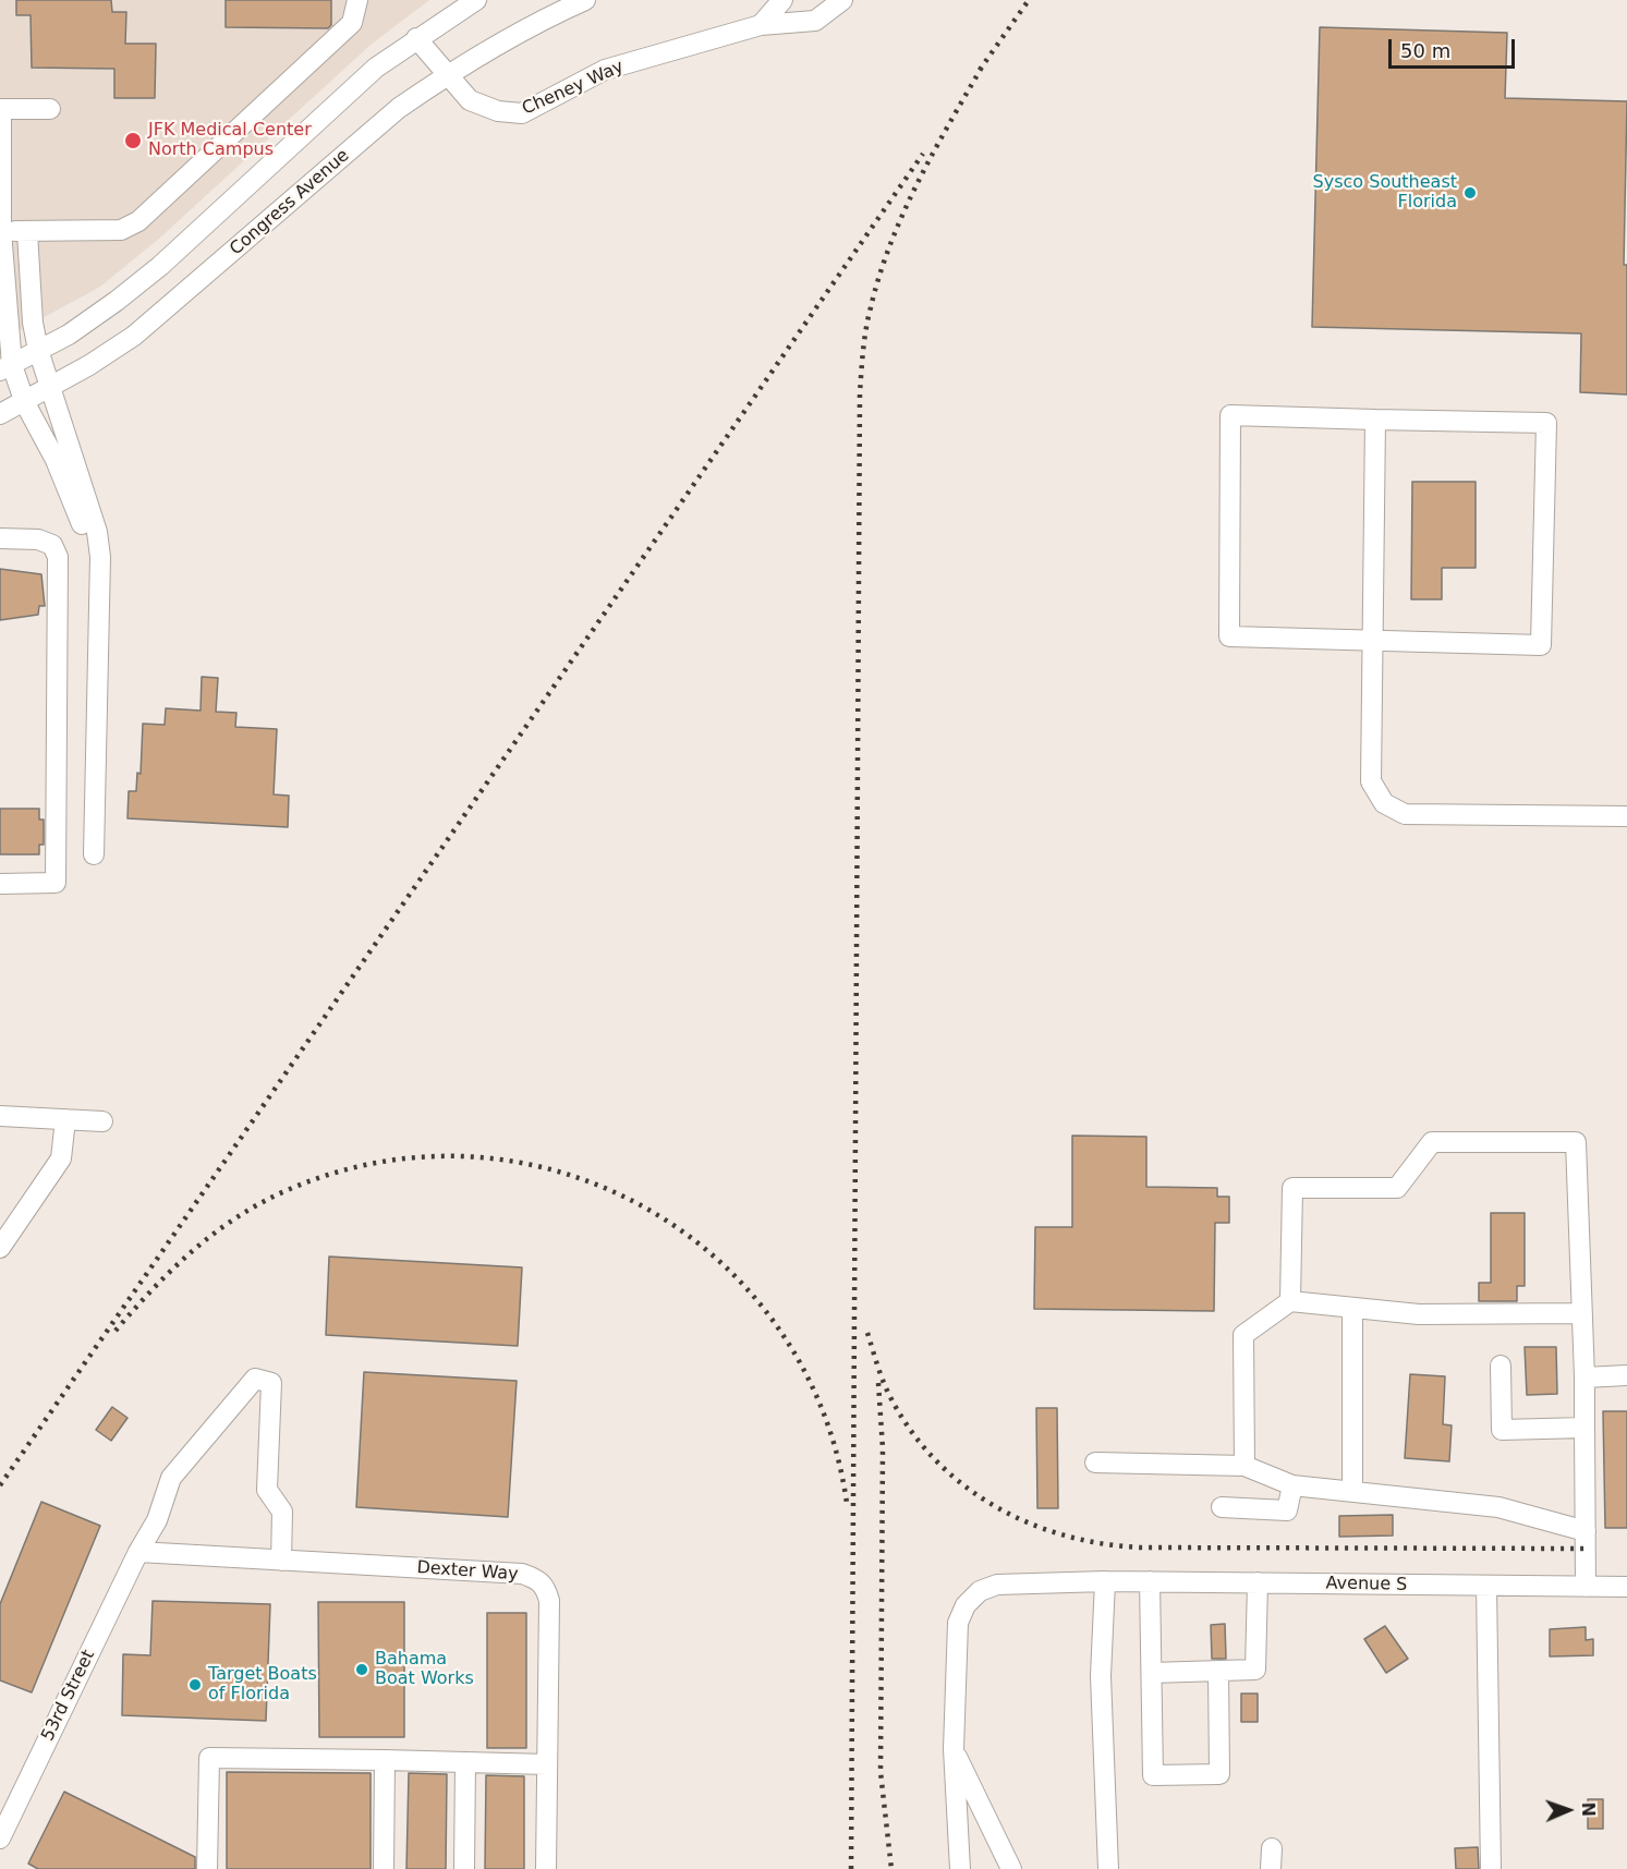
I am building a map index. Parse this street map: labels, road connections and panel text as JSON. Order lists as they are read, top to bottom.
{
  "streets": {
    "street": [
      "Cheney Way",
      "Congress Avenue",
      "Dexter Way",
      "Avenue S",
      "53rd Street"
    ]
  },
  "crossings": [
    ["Cheney Way", "Congress Avenue"],
    ["Dexter Way", "53rd Street"]
  ],
  "places": [
    "JFK Medical Center North Campus",
    "Sysco Southeast Florida",
    "Bahama Boat Works",
    "Target Boats of Florida"
  ],
  "scale_bar": "50 m",
  "north": "right"
}
